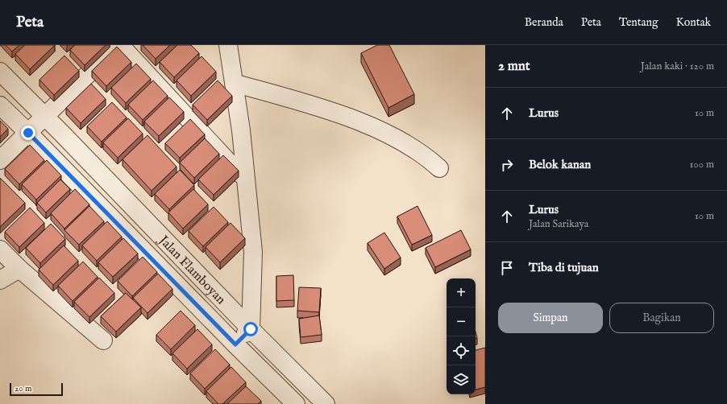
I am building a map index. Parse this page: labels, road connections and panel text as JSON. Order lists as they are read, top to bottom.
{
  "streets": {
    "street": ["Jalan Flamboyan"]
  },
  "scale_bar": "20 m",
  "page": {
    "header": "Peta",
    "nav": [
      "Beranda",
      "Peta",
      "Tentang",
      "Kontak"
    ],
    "heading": ["2 mnt", "Jalan kaki · 120 m"],
    "list": [
      ["Lurus", "10 m"],
      ["Belok kanan", "100 m"],
      ["Lurus", "Jalan Sarikaya", "10 m"],
      "Tiba di tujuan"
    ],
    "map_buttons": ["+", "−"],
    "buttons": ["Simpan", "Bagikan"],
    "scale": "20 m"
  }
}
